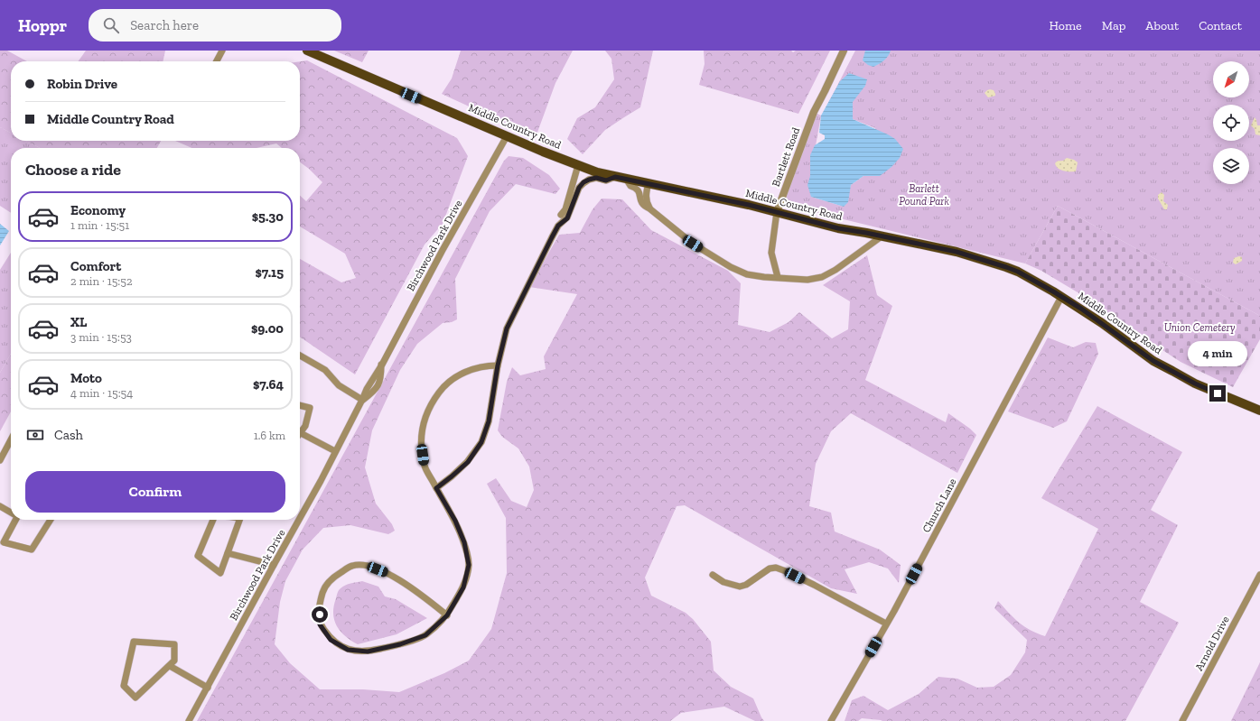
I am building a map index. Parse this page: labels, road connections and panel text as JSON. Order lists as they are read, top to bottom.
{
  "streets": {
    "main road": ["Middle Country Road"],
    "street": [
      "Bartlett Road",
      "Birchwood Park Drive",
      "Church Lane",
      "Arnold Drive"
    ]
  },
  "crossings": [
    ["Middle Country Road", "Bartlett Road"],
    ["Middle Country Road", "Birchwood Park Drive"],
    ["Middle Country Road", "Church Lane"]
  ],
  "parks": ["Barlett Pound Park", "Union Cemetery"],
  "north": "bottom left",
  "page": {
    "header": "Hoppr",
    "search": "Search here",
    "nav": [
      "Home",
      "Map",
      "About",
      "Contact"
    ],
    "banner": ["Robin Drive", "Middle Country Road"],
    "heading": "Choose a ride",
    "list": [
      {
        "name": "Economy",
        "note": "1 min · 15:51",
        "value": "$5.30"
      },
      {
        "name": "Comfort",
        "note": "2 min · 15:52",
        "value": "$7.15"
      },
      {
        "name": "XL",
        "note": "3 min · 15:53",
        "value": "$9.00"
      },
      {
        "name": "Moto",
        "note": "4 min · 15:54",
        "value": "$7.64"
      }
    ],
    "bubble": "4 min",
    "pay": ["Cash", "1.6 km"],
    "buttons": "Confirm"
  }
}
